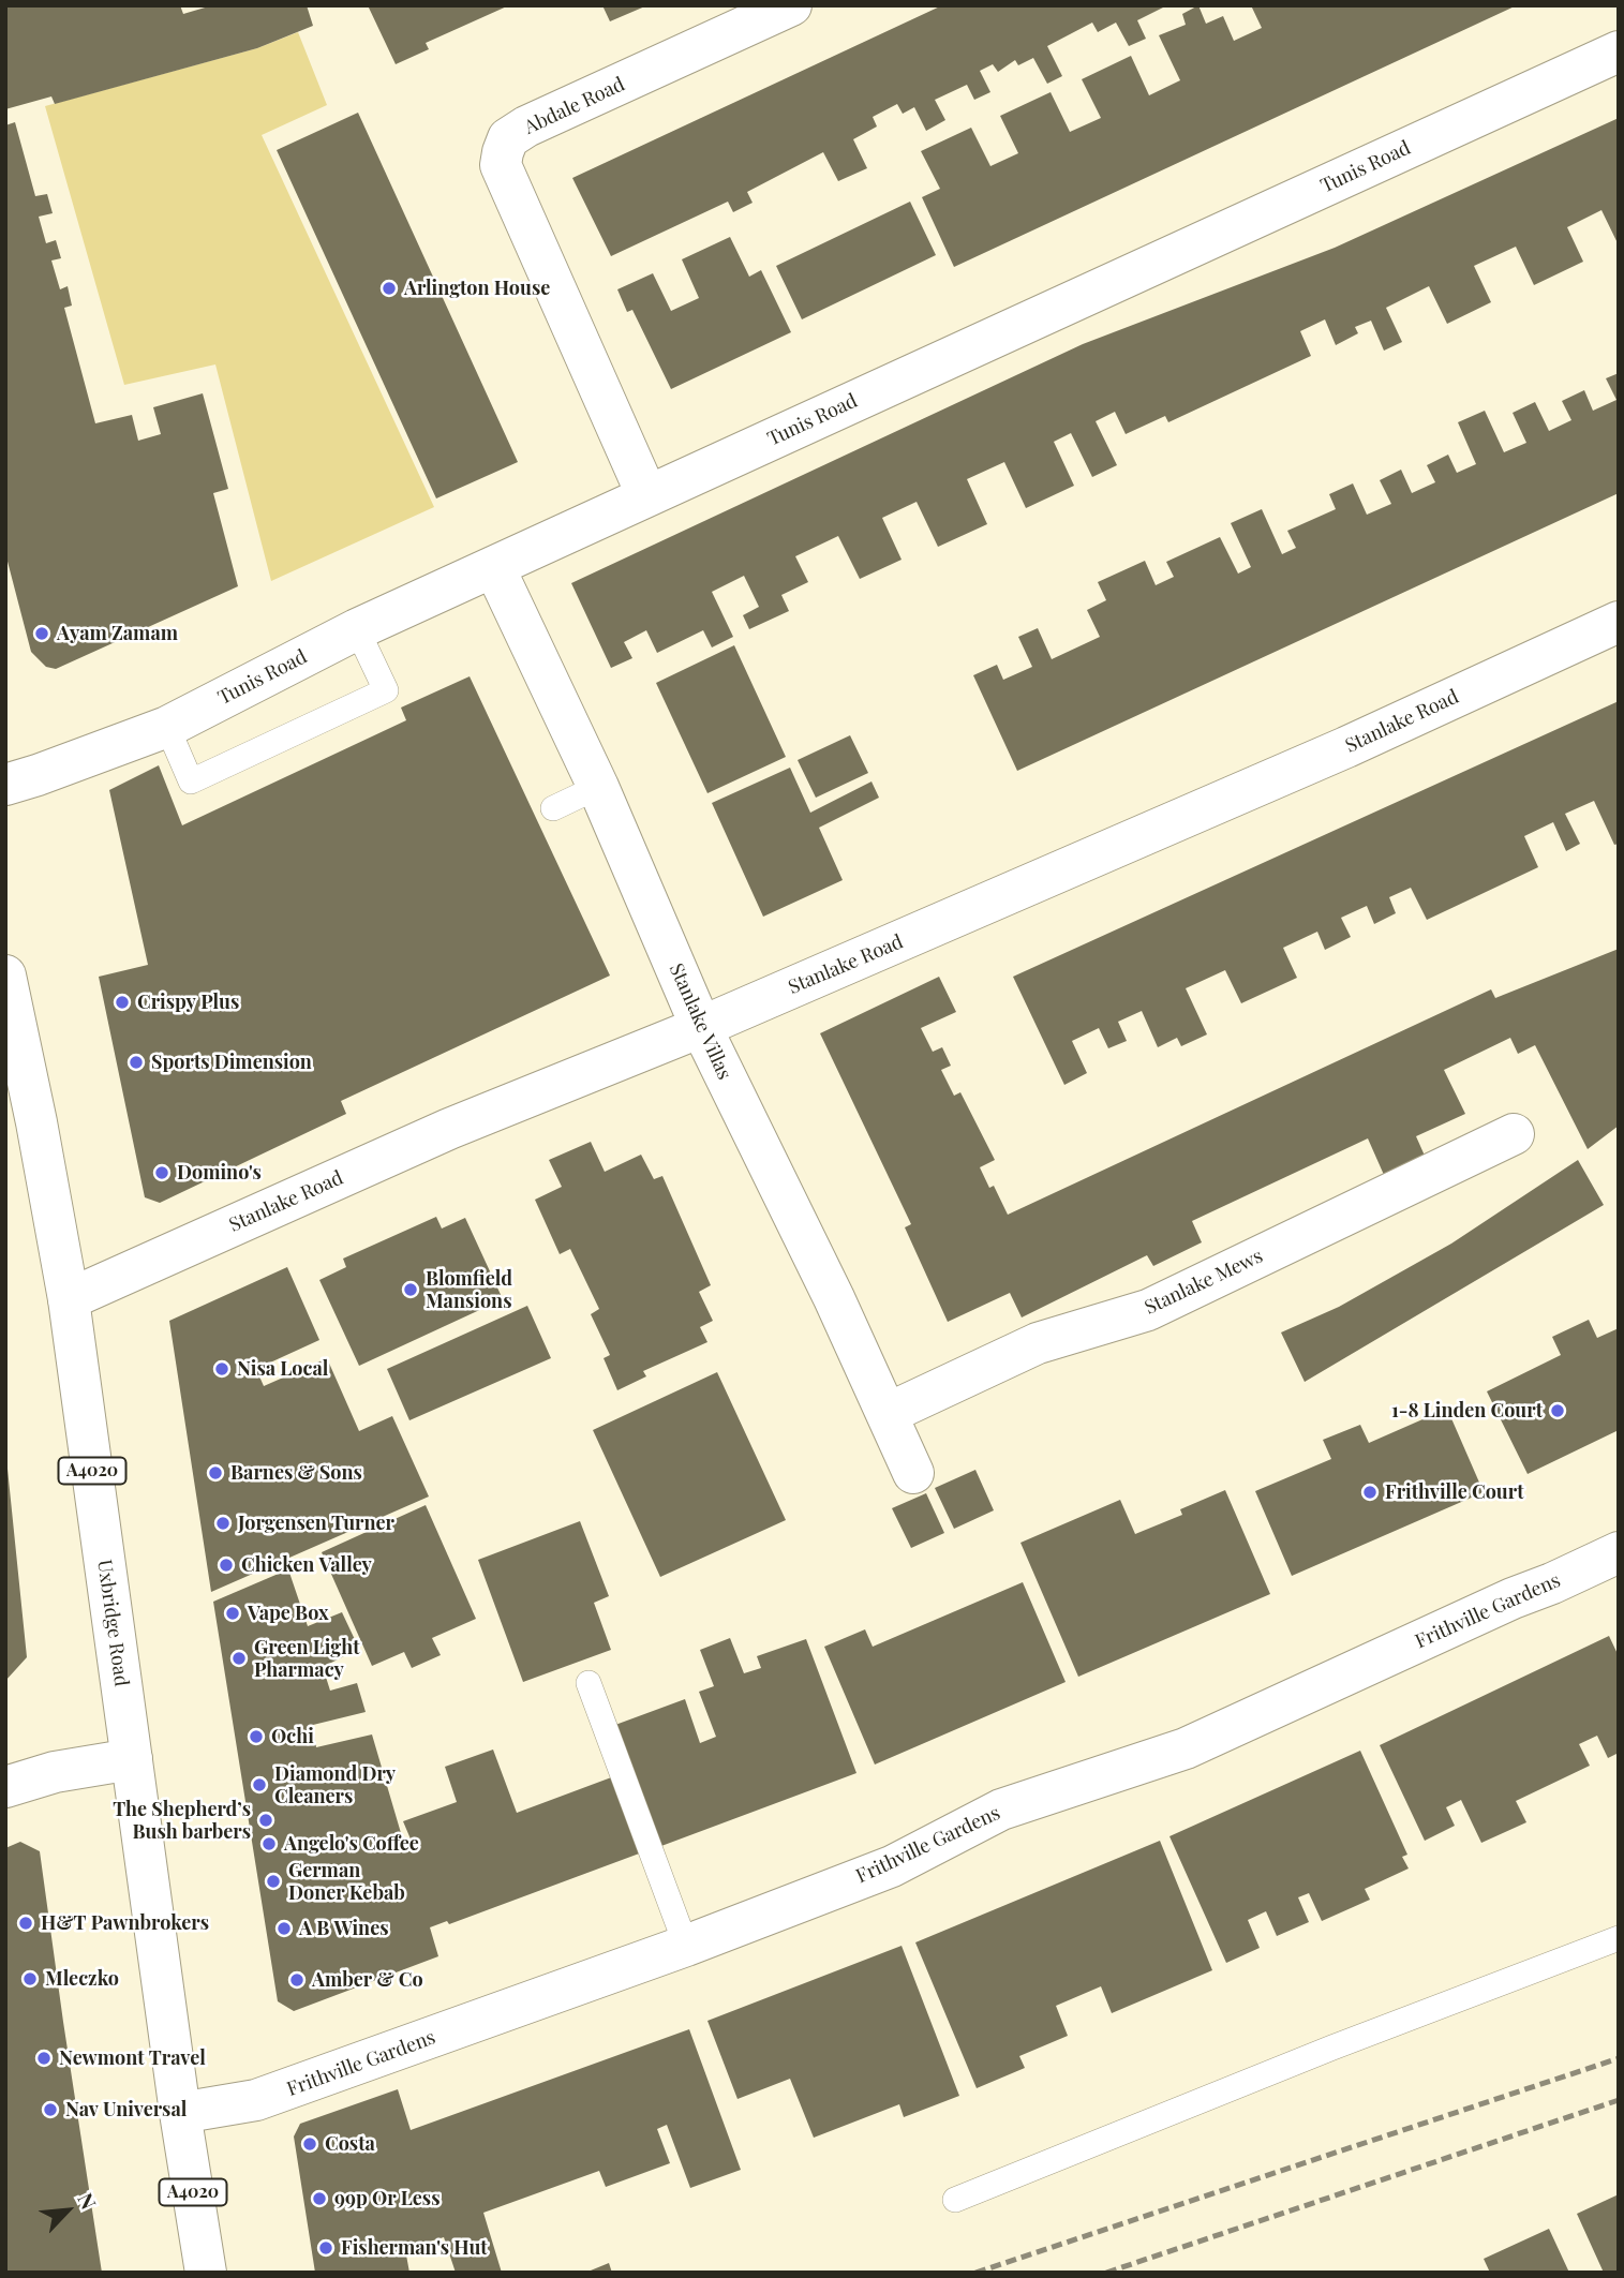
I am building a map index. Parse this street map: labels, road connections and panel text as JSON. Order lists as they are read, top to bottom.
{
  "streets": {
    "street": [
      "Abdale Road",
      "Tunis Road",
      "Stanlake Road",
      "Stanlake Villas",
      "Stanlake Mews",
      "A4020",
      "Frithville Gardens",
      "Uxbridge Road"
    ]
  },
  "crossings": [
    ["Abdale Road", "Tunis Road"],
    ["Tunis Road", "Stanlake Villas"],
    ["Stanlake Road", "Stanlake Villas"],
    ["Stanlake Road", "Uxbridge Road"],
    ["Stanlake Villas", "Stanlake Mews"],
    ["Frithville Gardens", "Uxbridge Road"]
  ],
  "places": [
    "Arlington House",
    "Ayam Zamam",
    "Crispy Plus",
    "Sports Dimension",
    "Domino's",
    "Blomfield Mansions",
    "Nisa Local",
    "1-8 Linden Court",
    "Barnes & Sons",
    "Frithville Court",
    "Jorgensen Turner",
    "Chicken Valley",
    "Vape Box",
    "Green Light Pharmacy",
    "Ochi",
    "Diamond Dry Cleaners",
    "The Shepherd’s Bush barbers",
    "Angelo's Coffee",
    "German Doner Kebab",
    "H&T Pawnbrokers",
    "A B Wines",
    "Mleczko",
    "Amber & Co",
    "Newmont Travel",
    "Nav Universal",
    "Costa",
    "99p Or Less",
    "Fisherman's Hut"
  ],
  "north": "top right"
}
